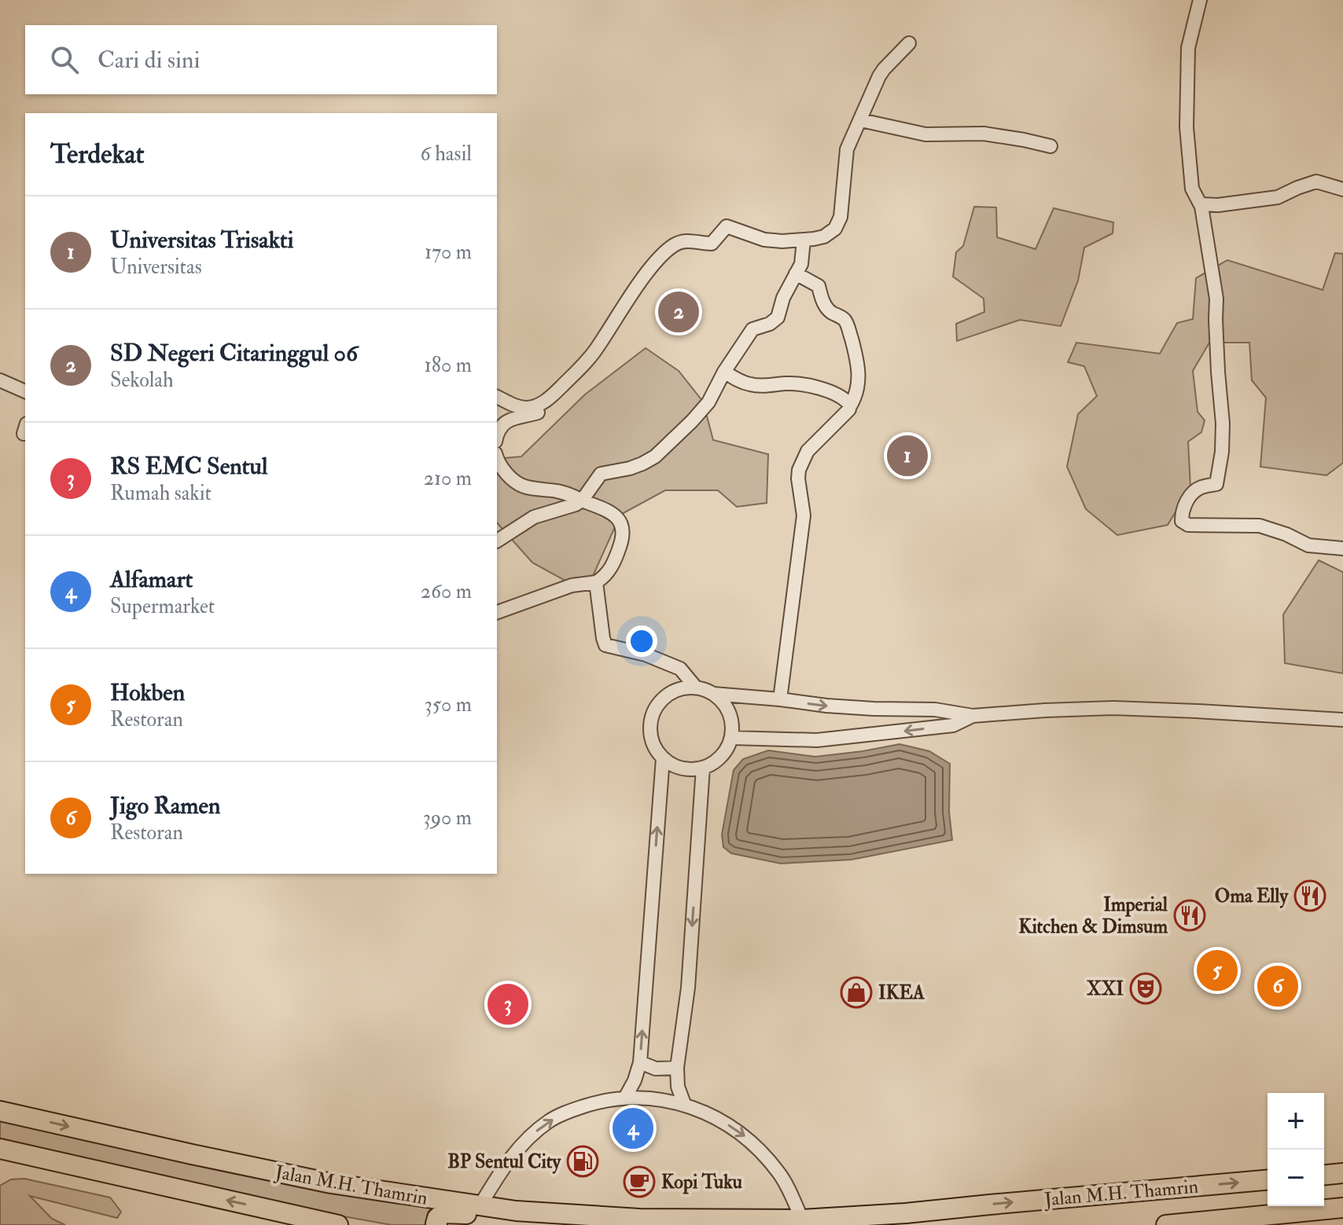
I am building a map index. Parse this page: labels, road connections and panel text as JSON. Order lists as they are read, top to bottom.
{
  "streets": {
    "main road": ["Jalan M.H. Thamrin"]
  },
  "places": {
    "restaurant": ["Oma Elly", "Imperial Kitchen & Dimsum"],
    "theatre": ["XXI"],
    "shop": ["IKEA"],
    "fuel station": ["BP Sentul City"],
    "cafe": ["Kopi Tuku"]
  },
  "page": {
    "search": "Cari di sini",
    "heading": ["Terdekat", "6 hasil"],
    "list": [
      {
        "mark": "1",
        "name": "Universitas Trisakti",
        "note": "Universitas",
        "value": "170 m"
      },
      {
        "mark": "2",
        "name": "SD Negeri Citaringgul 06",
        "note": "Sekolah",
        "value": "180 m"
      },
      {
        "mark": "3",
        "name": "RS EMC Sentul",
        "note": "Rumah sakit",
        "value": "210 m"
      },
      {
        "mark": "4",
        "name": "Alfamart",
        "note": "Supermarket",
        "value": "260 m"
      },
      {
        "mark": "5",
        "name": "Hokben",
        "note": "Restoran",
        "value": "350 m"
      },
      {
        "mark": "6",
        "name": "Jigo Ramen",
        "note": "Restoran",
        "value": "390 m"
      }
    ],
    "pins": [
      "2",
      "1",
      "5",
      "6",
      "3",
      "4"
    ],
    "map_buttons": ["+", "−"]
  }
}
